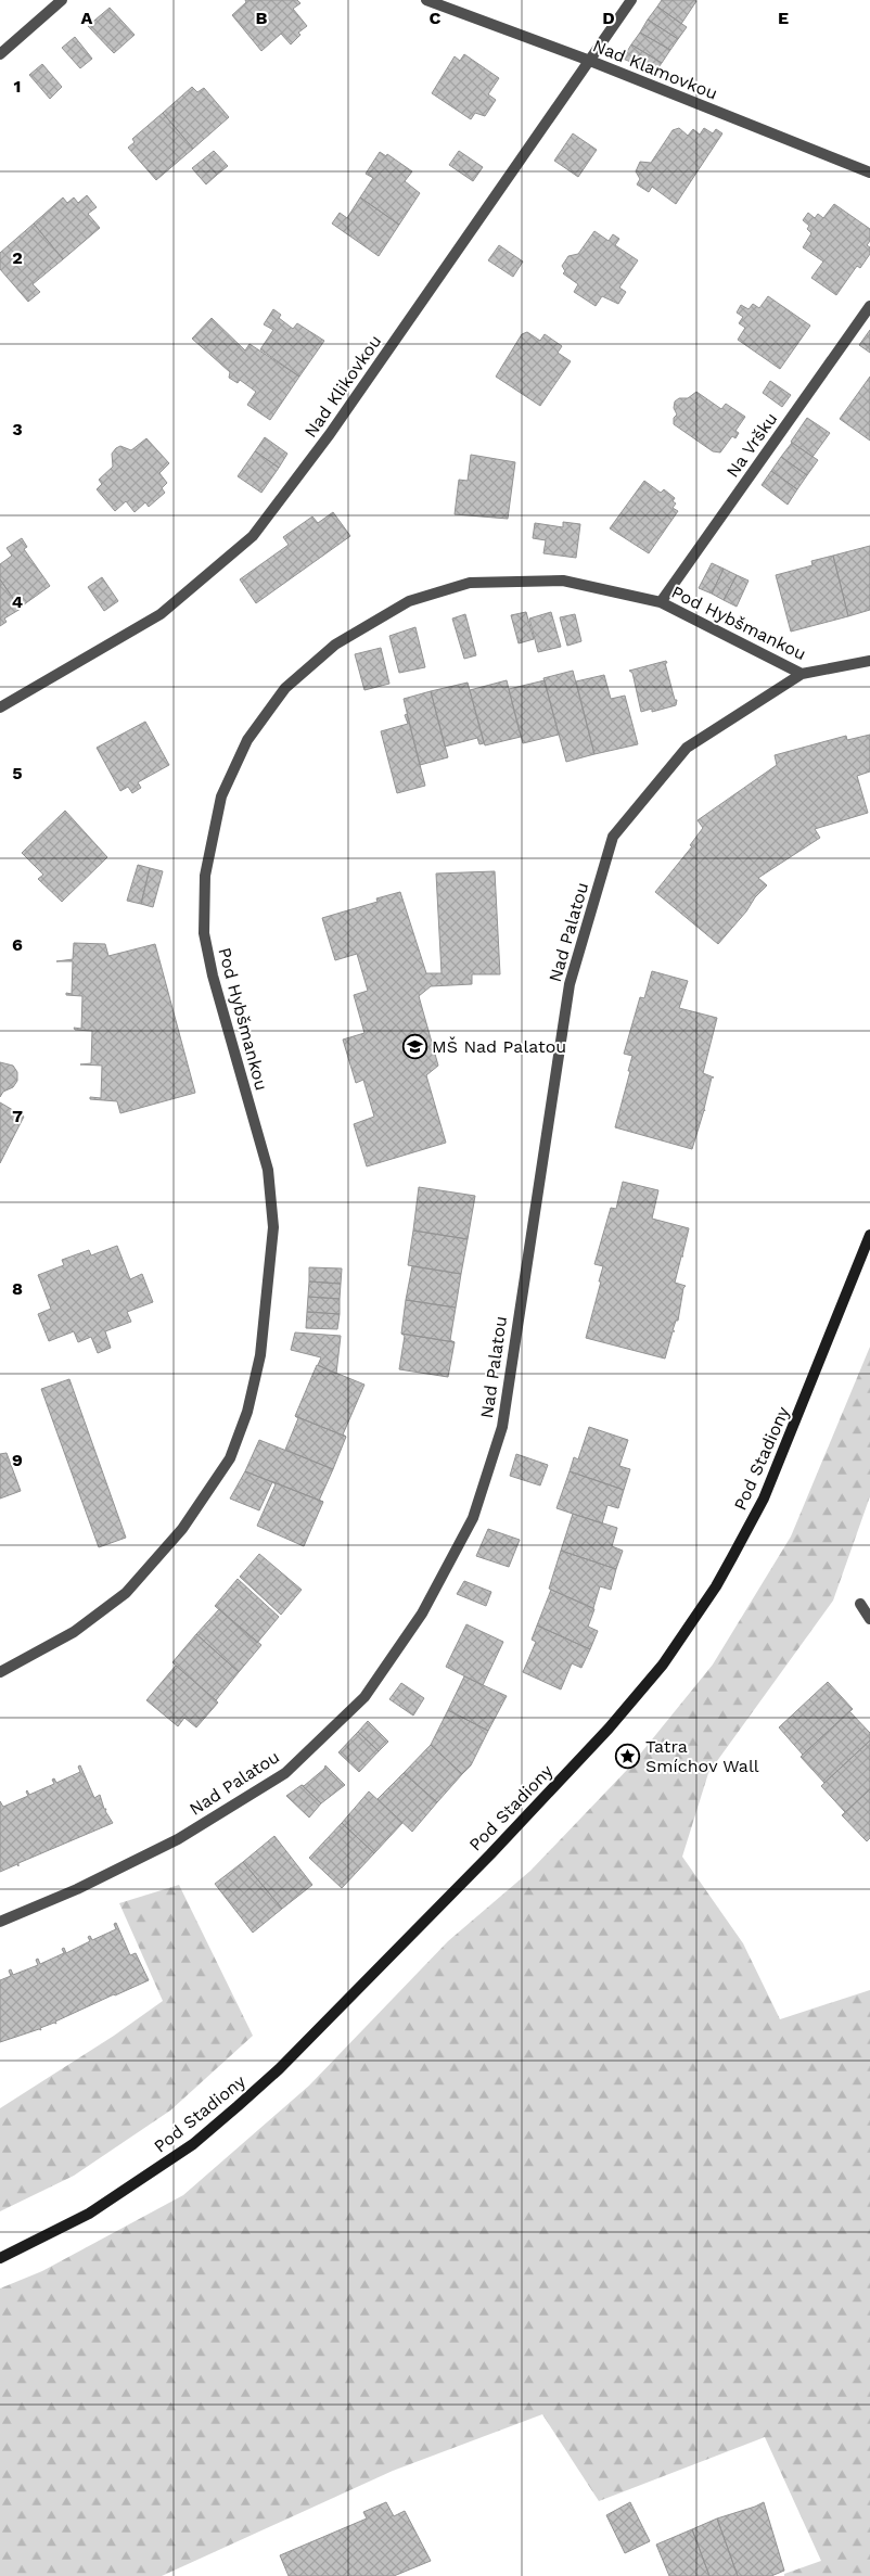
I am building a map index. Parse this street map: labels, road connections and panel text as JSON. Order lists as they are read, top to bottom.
{
  "streets": {
    "main road": ["Pod Stadiony"],
    "street": [
      "Nad Klamovkou",
      "Nad Klikovkou",
      "Na Vršku",
      "Pod Hybšmankou",
      "Nad Palatou"
    ]
  },
  "crossings": [
    ["Nad Klamovkou", "Nad Klikovkou"],
    ["Na Vršku", "Pod Hybšmankou"],
    ["Pod Hybšmankou", "Nad Palatou"]
  ],
  "places": {
    "school or university": ["MŠ Nad Palatou"],
    "place": ["Tatra Smíchov Wall"]
  },
  "grid": {
    "columns": [
      "A",
      "B",
      "C",
      "D",
      "E"
    ],
    "rows": [
      "1",
      "2",
      "3",
      "4",
      "5",
      "6",
      "7",
      "8",
      "9"
    ]
  }
}
